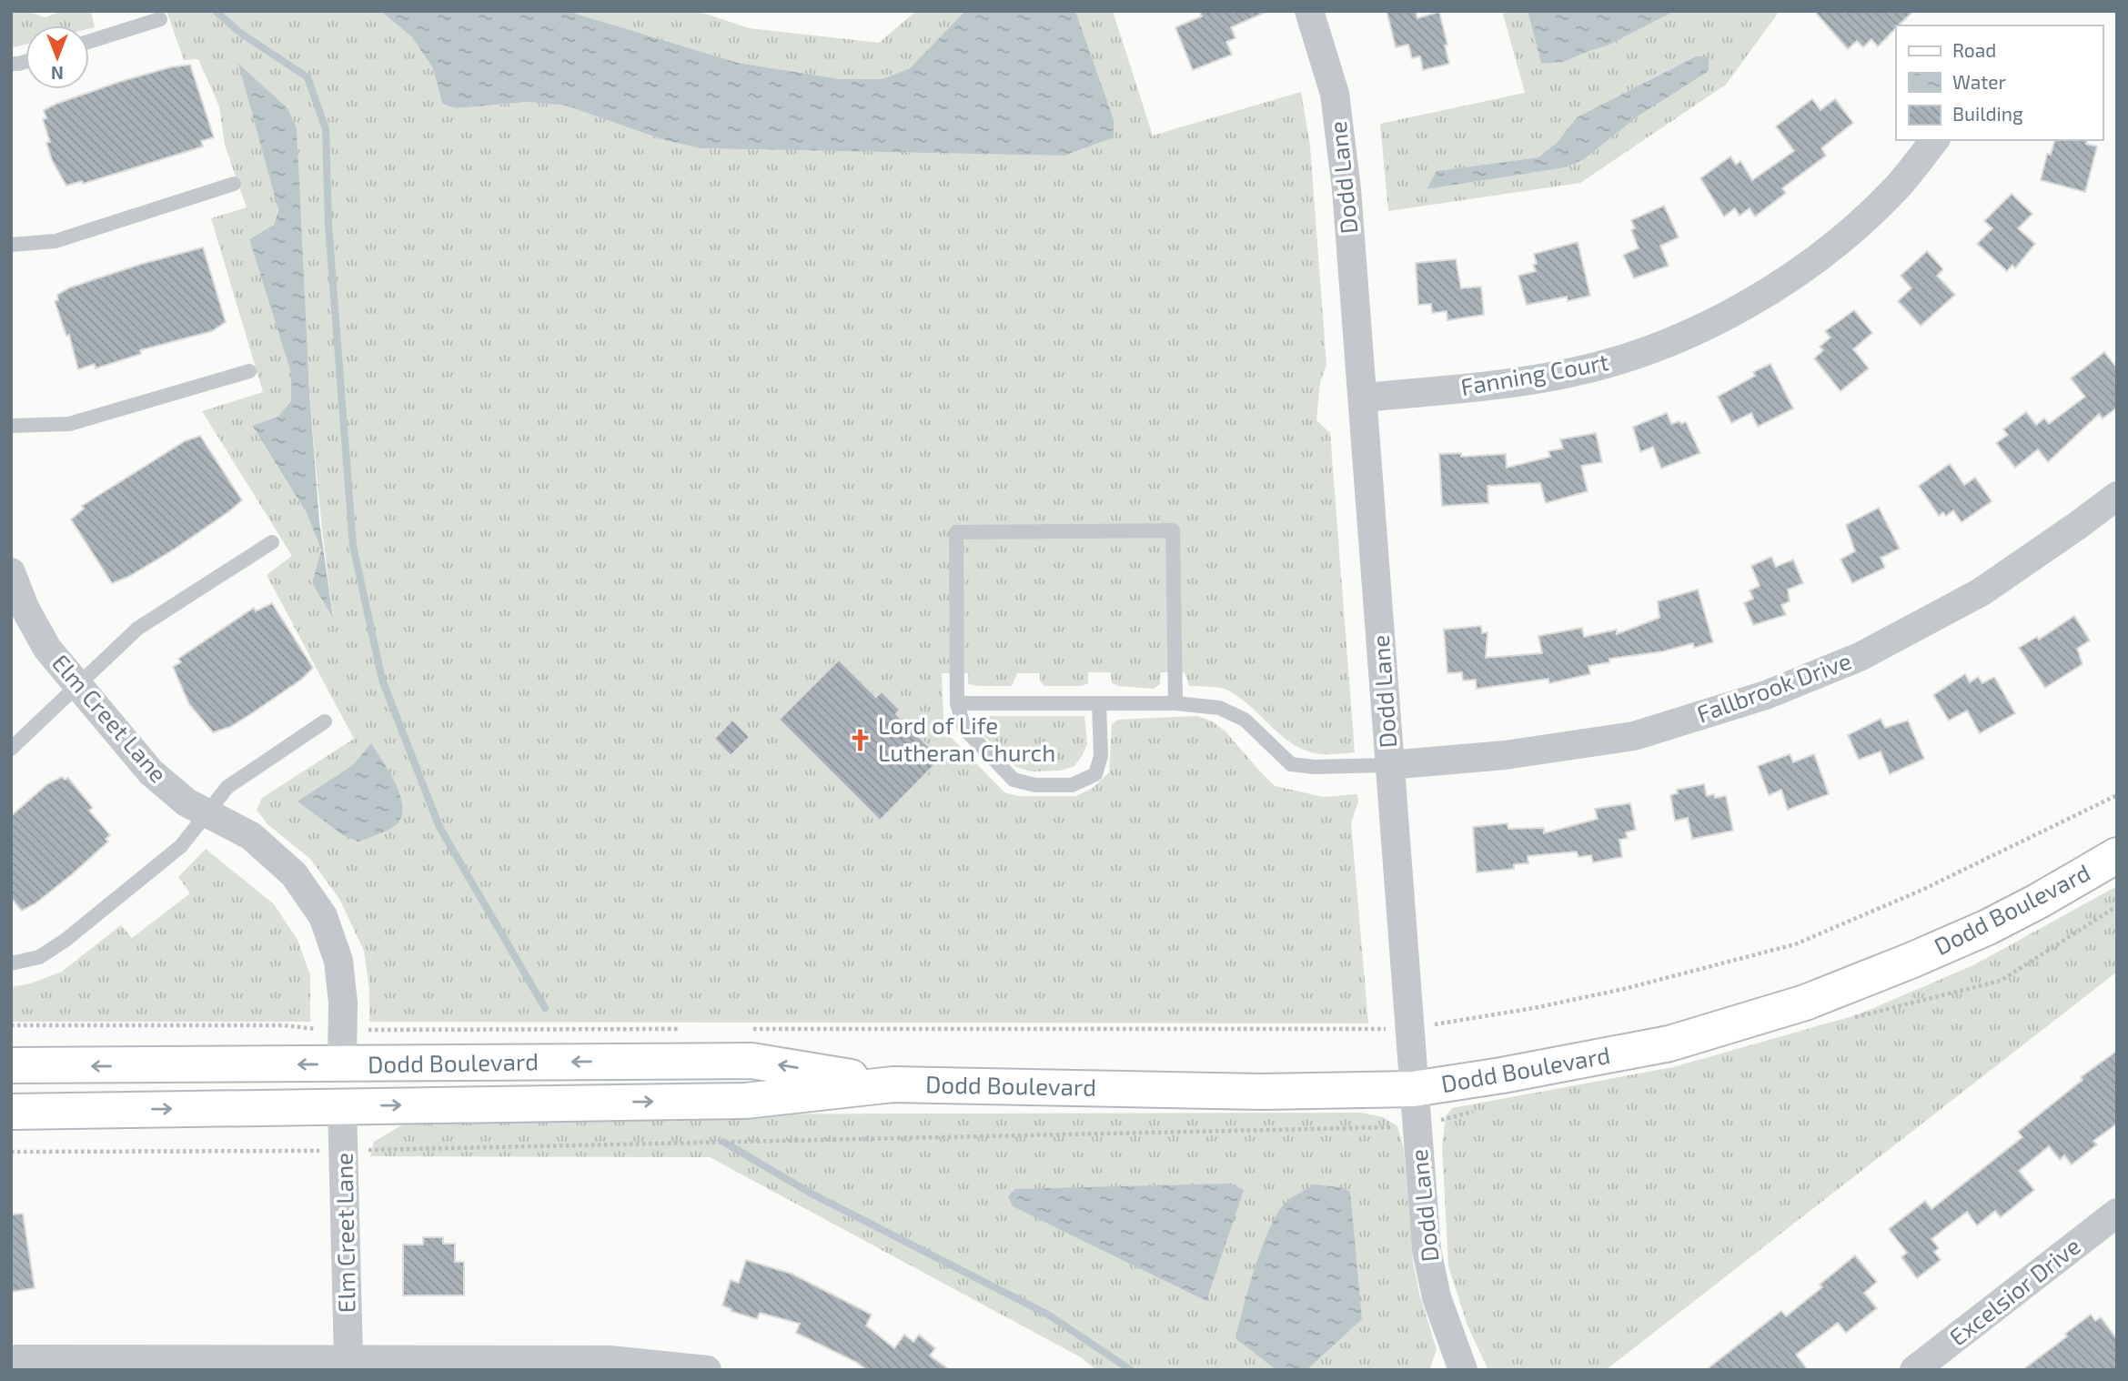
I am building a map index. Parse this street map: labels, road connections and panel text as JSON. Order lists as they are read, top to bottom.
{
  "streets": {
    "street": [
      "Dodd Lane",
      "Fanning Court",
      "Fallbrook Drive",
      "Elm Creet Lane",
      "Dodd Boulevard",
      "Excelsior Drive"
    ]
  },
  "crossings": [
    ["Dodd Lane", "Fanning Court"],
    ["Dodd Lane", "Fallbrook Drive"],
    ["Dodd Lane", "Dodd Boulevard"],
    ["Elm Creet Lane", "Dodd Boulevard"]
  ],
  "places": {
    "church": ["Lord of Life Lutheran Church"]
  },
  "legend": ["Road", "Water", "Building"],
  "north": "bottom"
}
